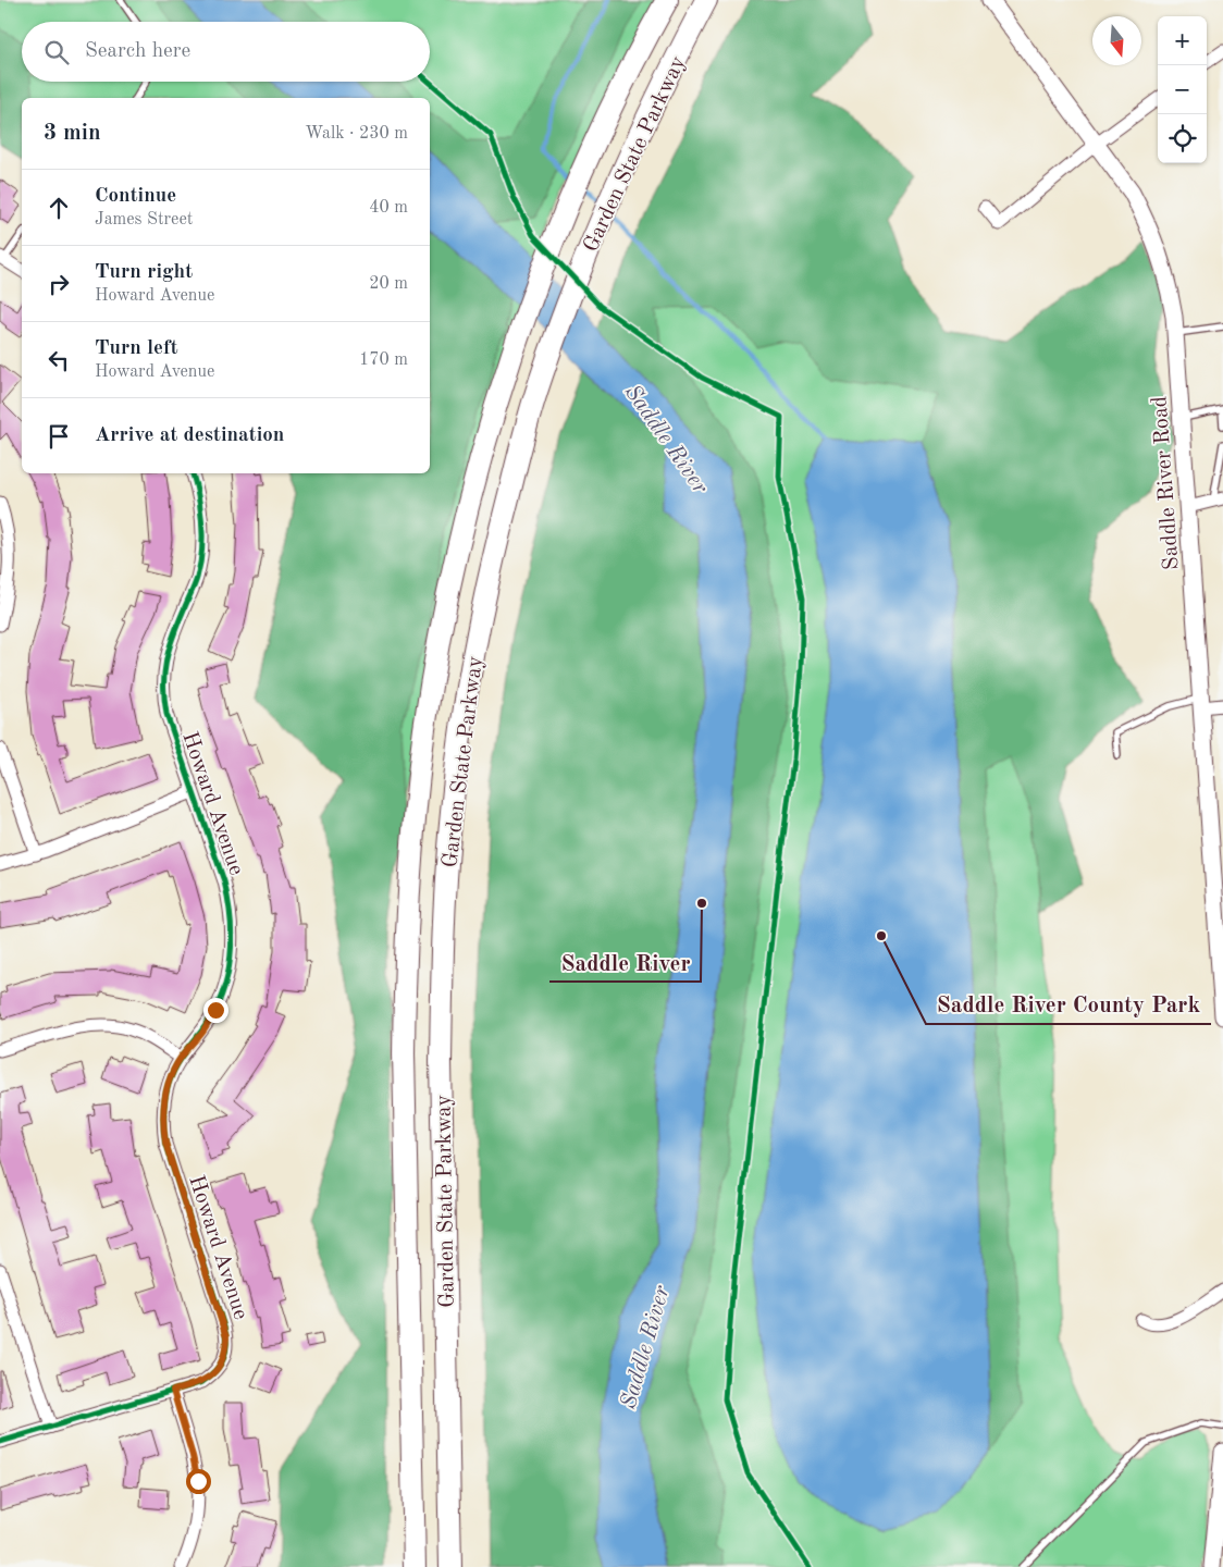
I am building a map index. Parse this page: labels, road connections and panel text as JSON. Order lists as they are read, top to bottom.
{
  "streets": {
    "highway": ["Garden State Parkway"],
    "street": ["Saddle River Road", "Howard Avenue"]
  },
  "water": ["Saddle River"],
  "places": ["Saddle River", "Saddle River County Park"],
  "north": "bottom",
  "page": {
    "map_buttons": ["+", "−"],
    "search": "Search here",
    "heading": ["3 min", "Walk · 230 m"],
    "list": [
      ["Continue", "James Street", "40 m"],
      ["Turn right", "Howard Avenue", "20 m"],
      ["Turn left", "Howard Avenue", "170 m"],
      "Arrive at destination"
    ]
  }
}
